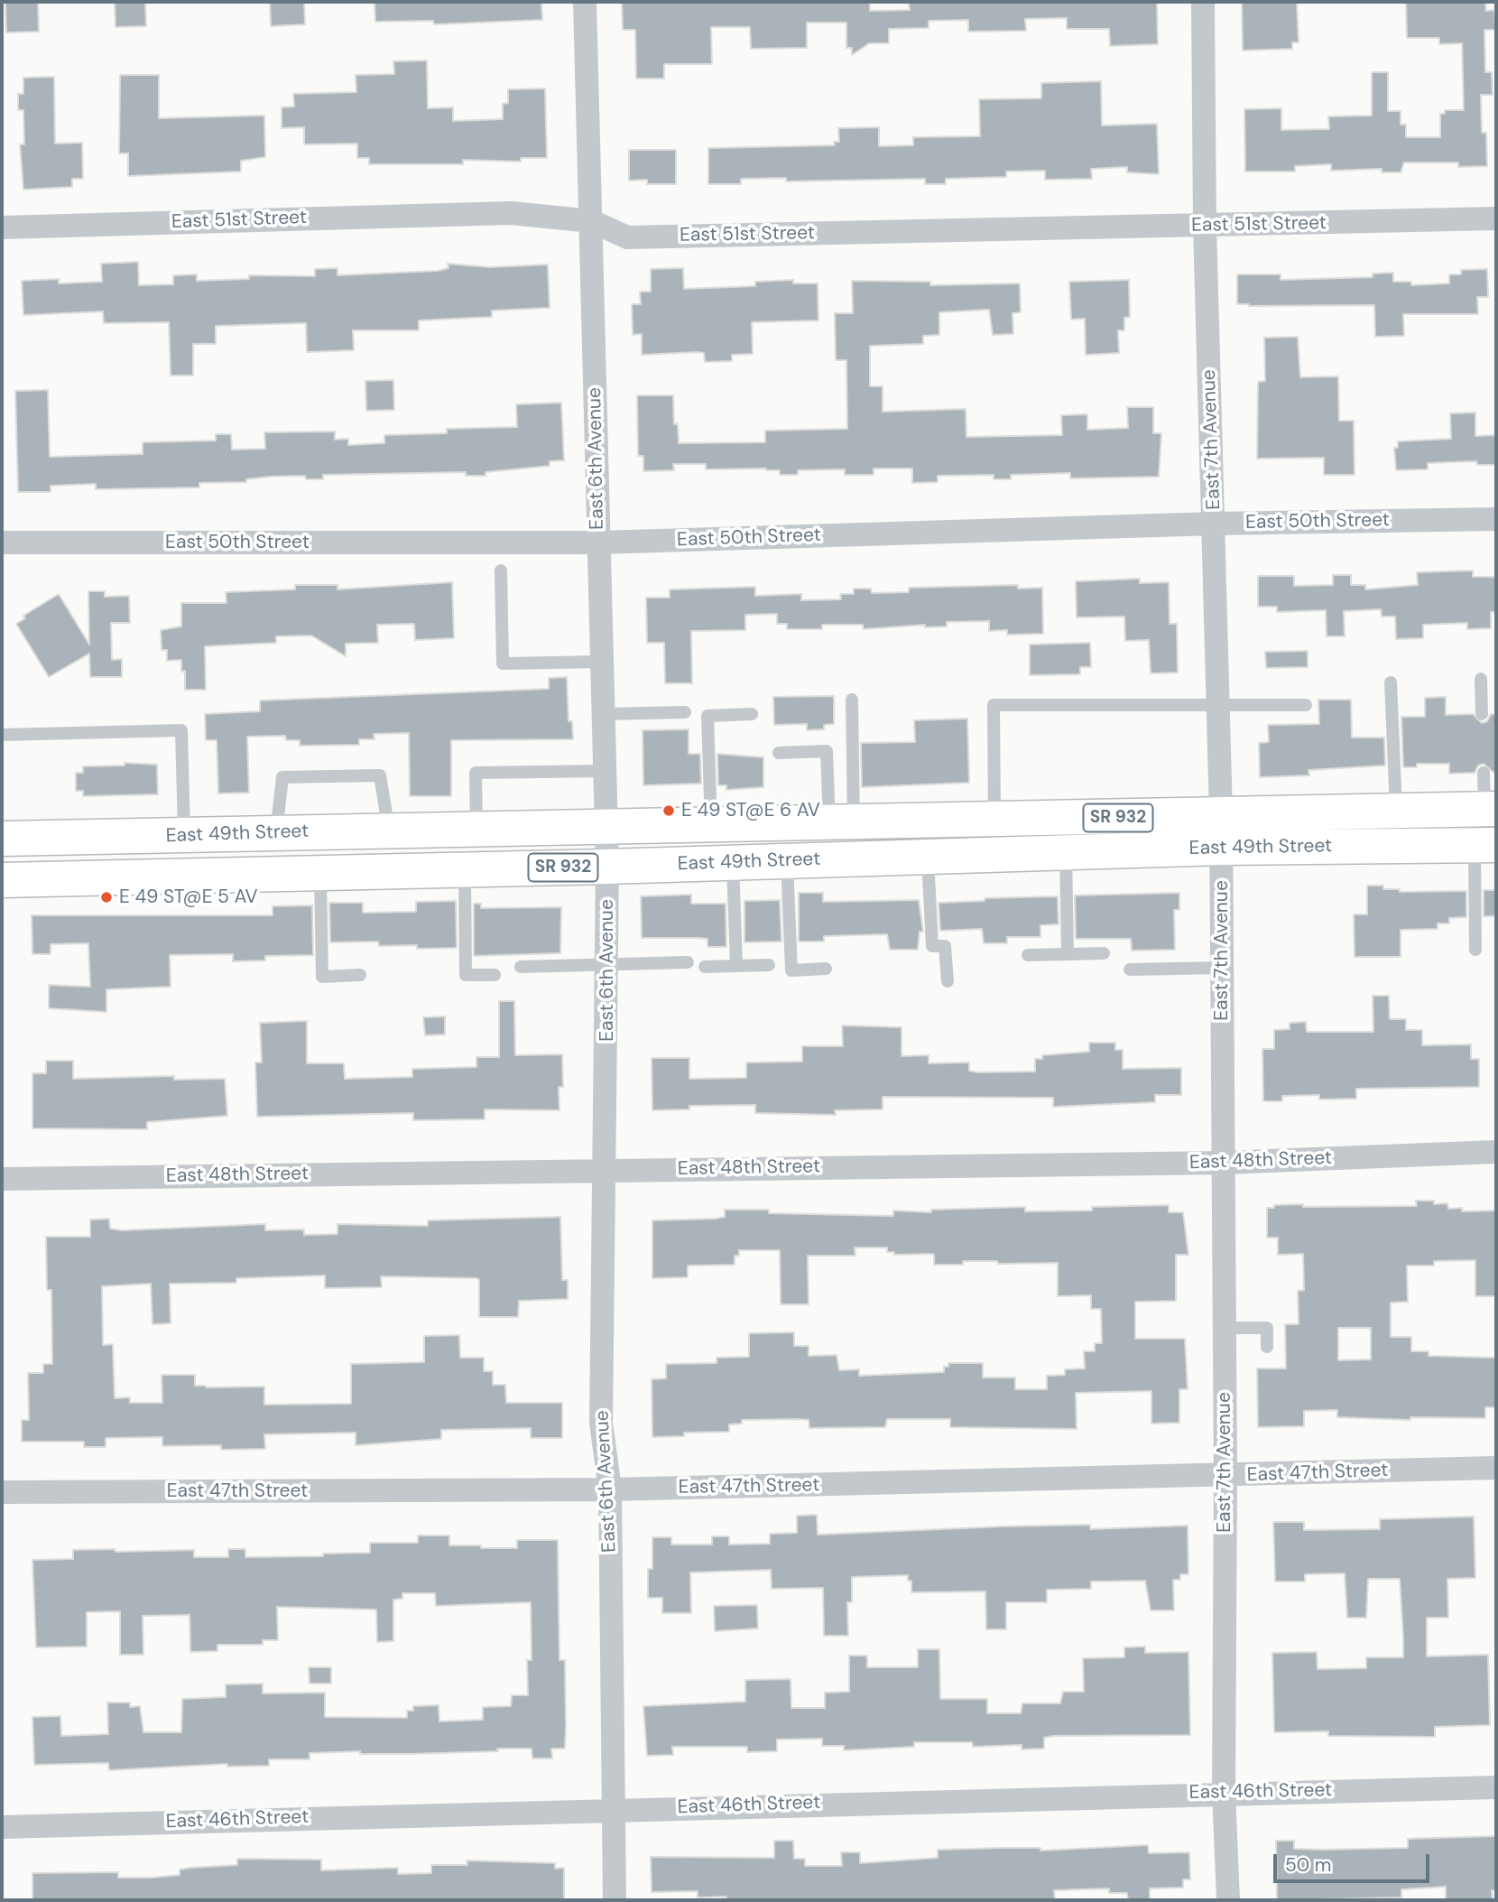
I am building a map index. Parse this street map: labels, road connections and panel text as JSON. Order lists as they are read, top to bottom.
{
  "streets": {
    "main road": ["SR 932", "East 49th Street"],
    "street": [
      "East 51st Street",
      "East 7th Avenue",
      "East 6th Avenue",
      "East 50th Street",
      "East 48th Street",
      "East 47th Street",
      "East 46th Street"
    ]
  },
  "crossings": [
    ["East 51st Street", "East 7th Avenue"],
    ["East 51st Street", "East 6th Avenue"],
    ["East 7th Avenue", "East 50th Street"],
    ["East 7th Avenue", "East 49th Street"],
    ["East 7th Avenue", "East 48th Street"],
    ["East 7th Avenue", "East 47th Street"],
    ["East 7th Avenue", "East 46th Street"],
    ["East 6th Avenue", "East 50th Street"],
    ["East 6th Avenue", "East 49th Street"],
    ["East 6th Avenue", "East 48th Street"],
    ["East 6th Avenue", "East 47th Street"],
    ["East 6th Avenue", "East 46th Street"]
  ],
  "places": ["E 49 ST@E 6 AV", "E 49 ST@E 5 AV"],
  "scale_bar": "50 m"
}
